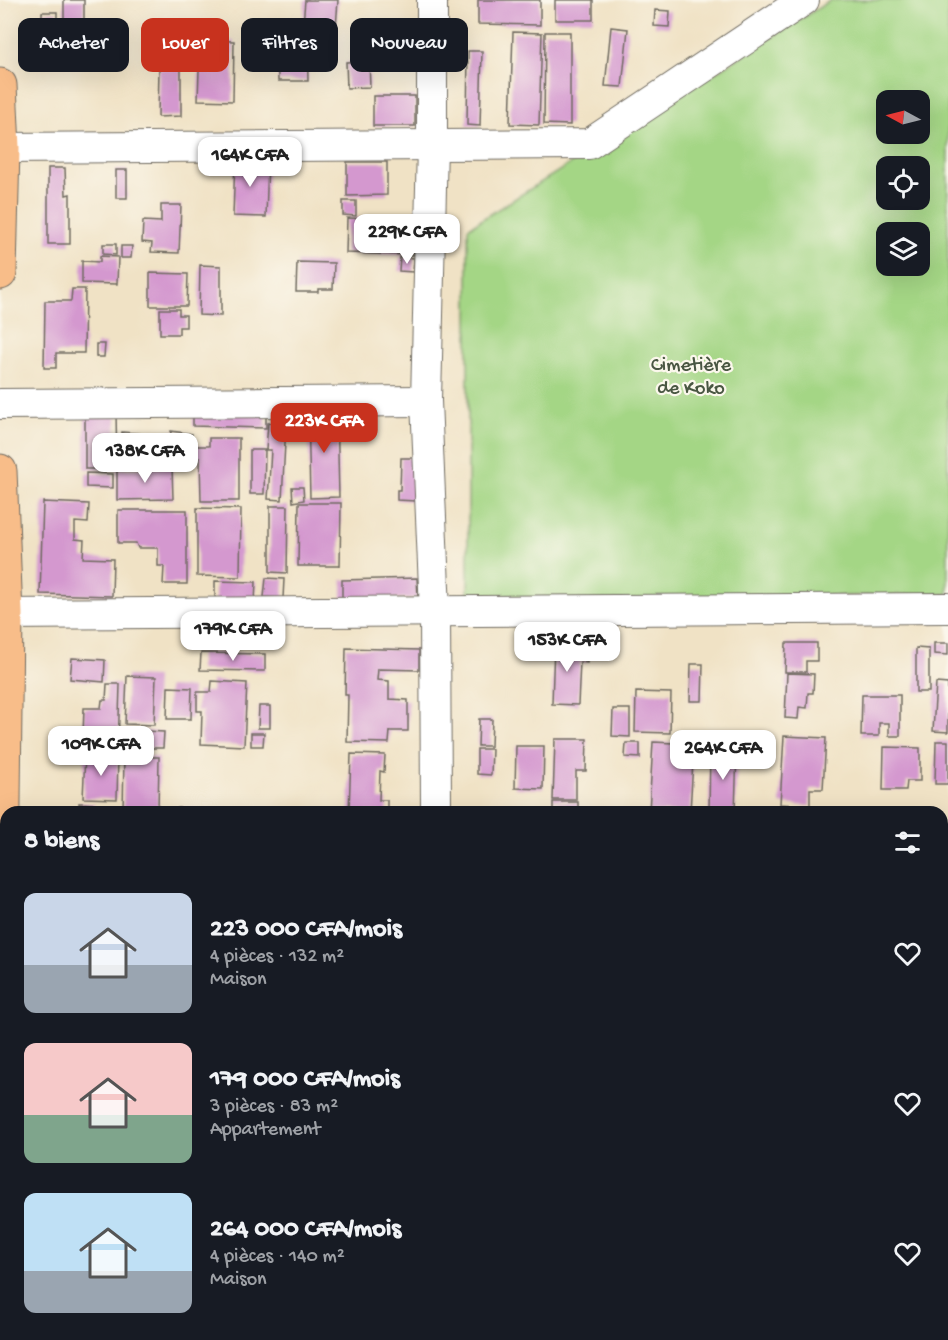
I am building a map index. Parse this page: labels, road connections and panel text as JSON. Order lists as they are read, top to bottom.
{
  "parks": ["Cimetière de Koko"],
  "north": "left",
  "page": {
    "chip": [
      "Acheter",
      "Louer",
      "Filtres",
      "Nouveau"
    ],
    "price": [
      "164K CFA",
      "229K CFA",
      "223K CFA",
      "138K CFA",
      "179K CFA",
      "153K CFA",
      "109K CFA",
      "264K CFA"
    ],
    "heading": "8 biens",
    "list": [
      {
        "name": "223 000 CFA/mois",
        "note": "4 pièces · 132 m² · Maison"
      },
      {
        "name": "179 000 CFA/mois",
        "note": "3 pièces · 83 m² · Appartement"
      },
      {
        "name": "264 000 CFA/mois",
        "note": "4 pièces · 140 m² · Maison"
      }
    ]
  }
}
